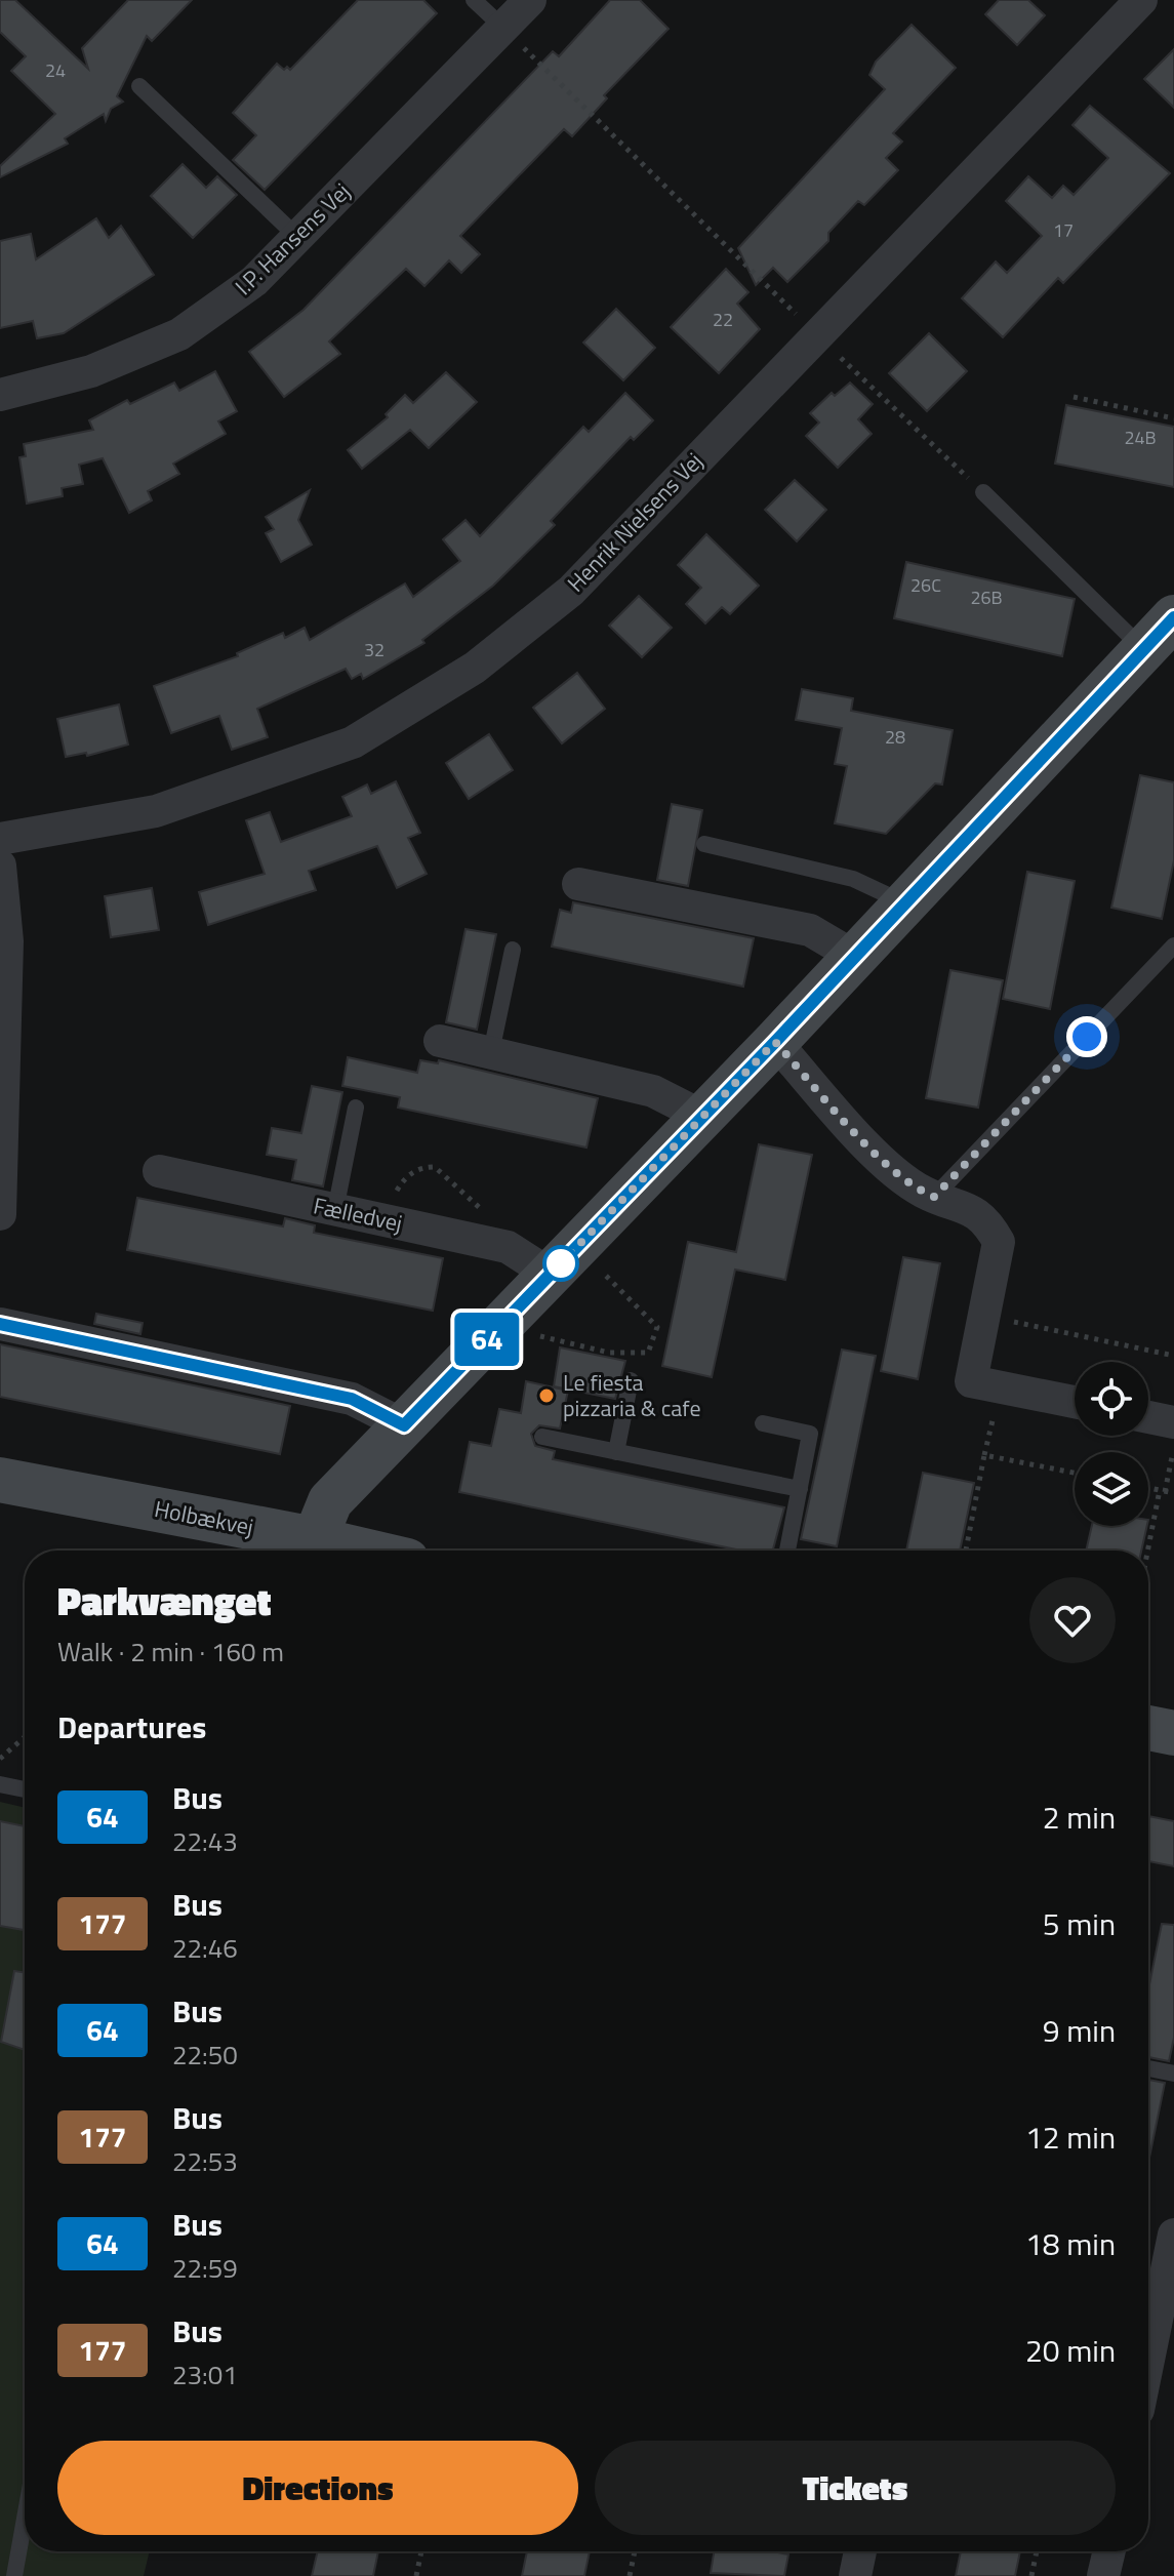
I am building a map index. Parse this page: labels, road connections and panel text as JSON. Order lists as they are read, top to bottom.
{
  "streets": {
    "street": [
      "I.P. Hansens Vej",
      "Henrik Nielsens Vej",
      "Fælledvej",
      "Holbækvej"
    ]
  },
  "places": ["Le fiesta pizzaria & cafe"],
  "lines": ["bus line 64"],
  "house_numbers": [
    "24",
    "17",
    "22",
    "24B",
    "26C",
    "26B",
    "32",
    "28"
  ],
  "page": {
    "on_map": "64",
    "heading": [
      ["Parkvænget", "Walk · 2 min · 160 m"],
      "Departures"
    ],
    "list": [
      {
        "mark": "64",
        "name": "Bus",
        "note": "22:43",
        "value": "2 min"
      },
      {
        "mark": "177",
        "name": "Bus",
        "note": "22:46",
        "value": "5 min"
      },
      {
        "mark": "64",
        "name": "Bus",
        "note": "22:50",
        "value": "9 min"
      },
      {
        "mark": "177",
        "name": "Bus",
        "note": "22:53",
        "value": "12 min"
      },
      {
        "mark": "64",
        "name": "Bus",
        "note": "22:59",
        "value": "18 min"
      },
      {
        "mark": "177",
        "name": "Bus",
        "note": "23:01",
        "value": "20 min"
      }
    ],
    "buttons": ["Directions", "Tickets"]
  }
}
